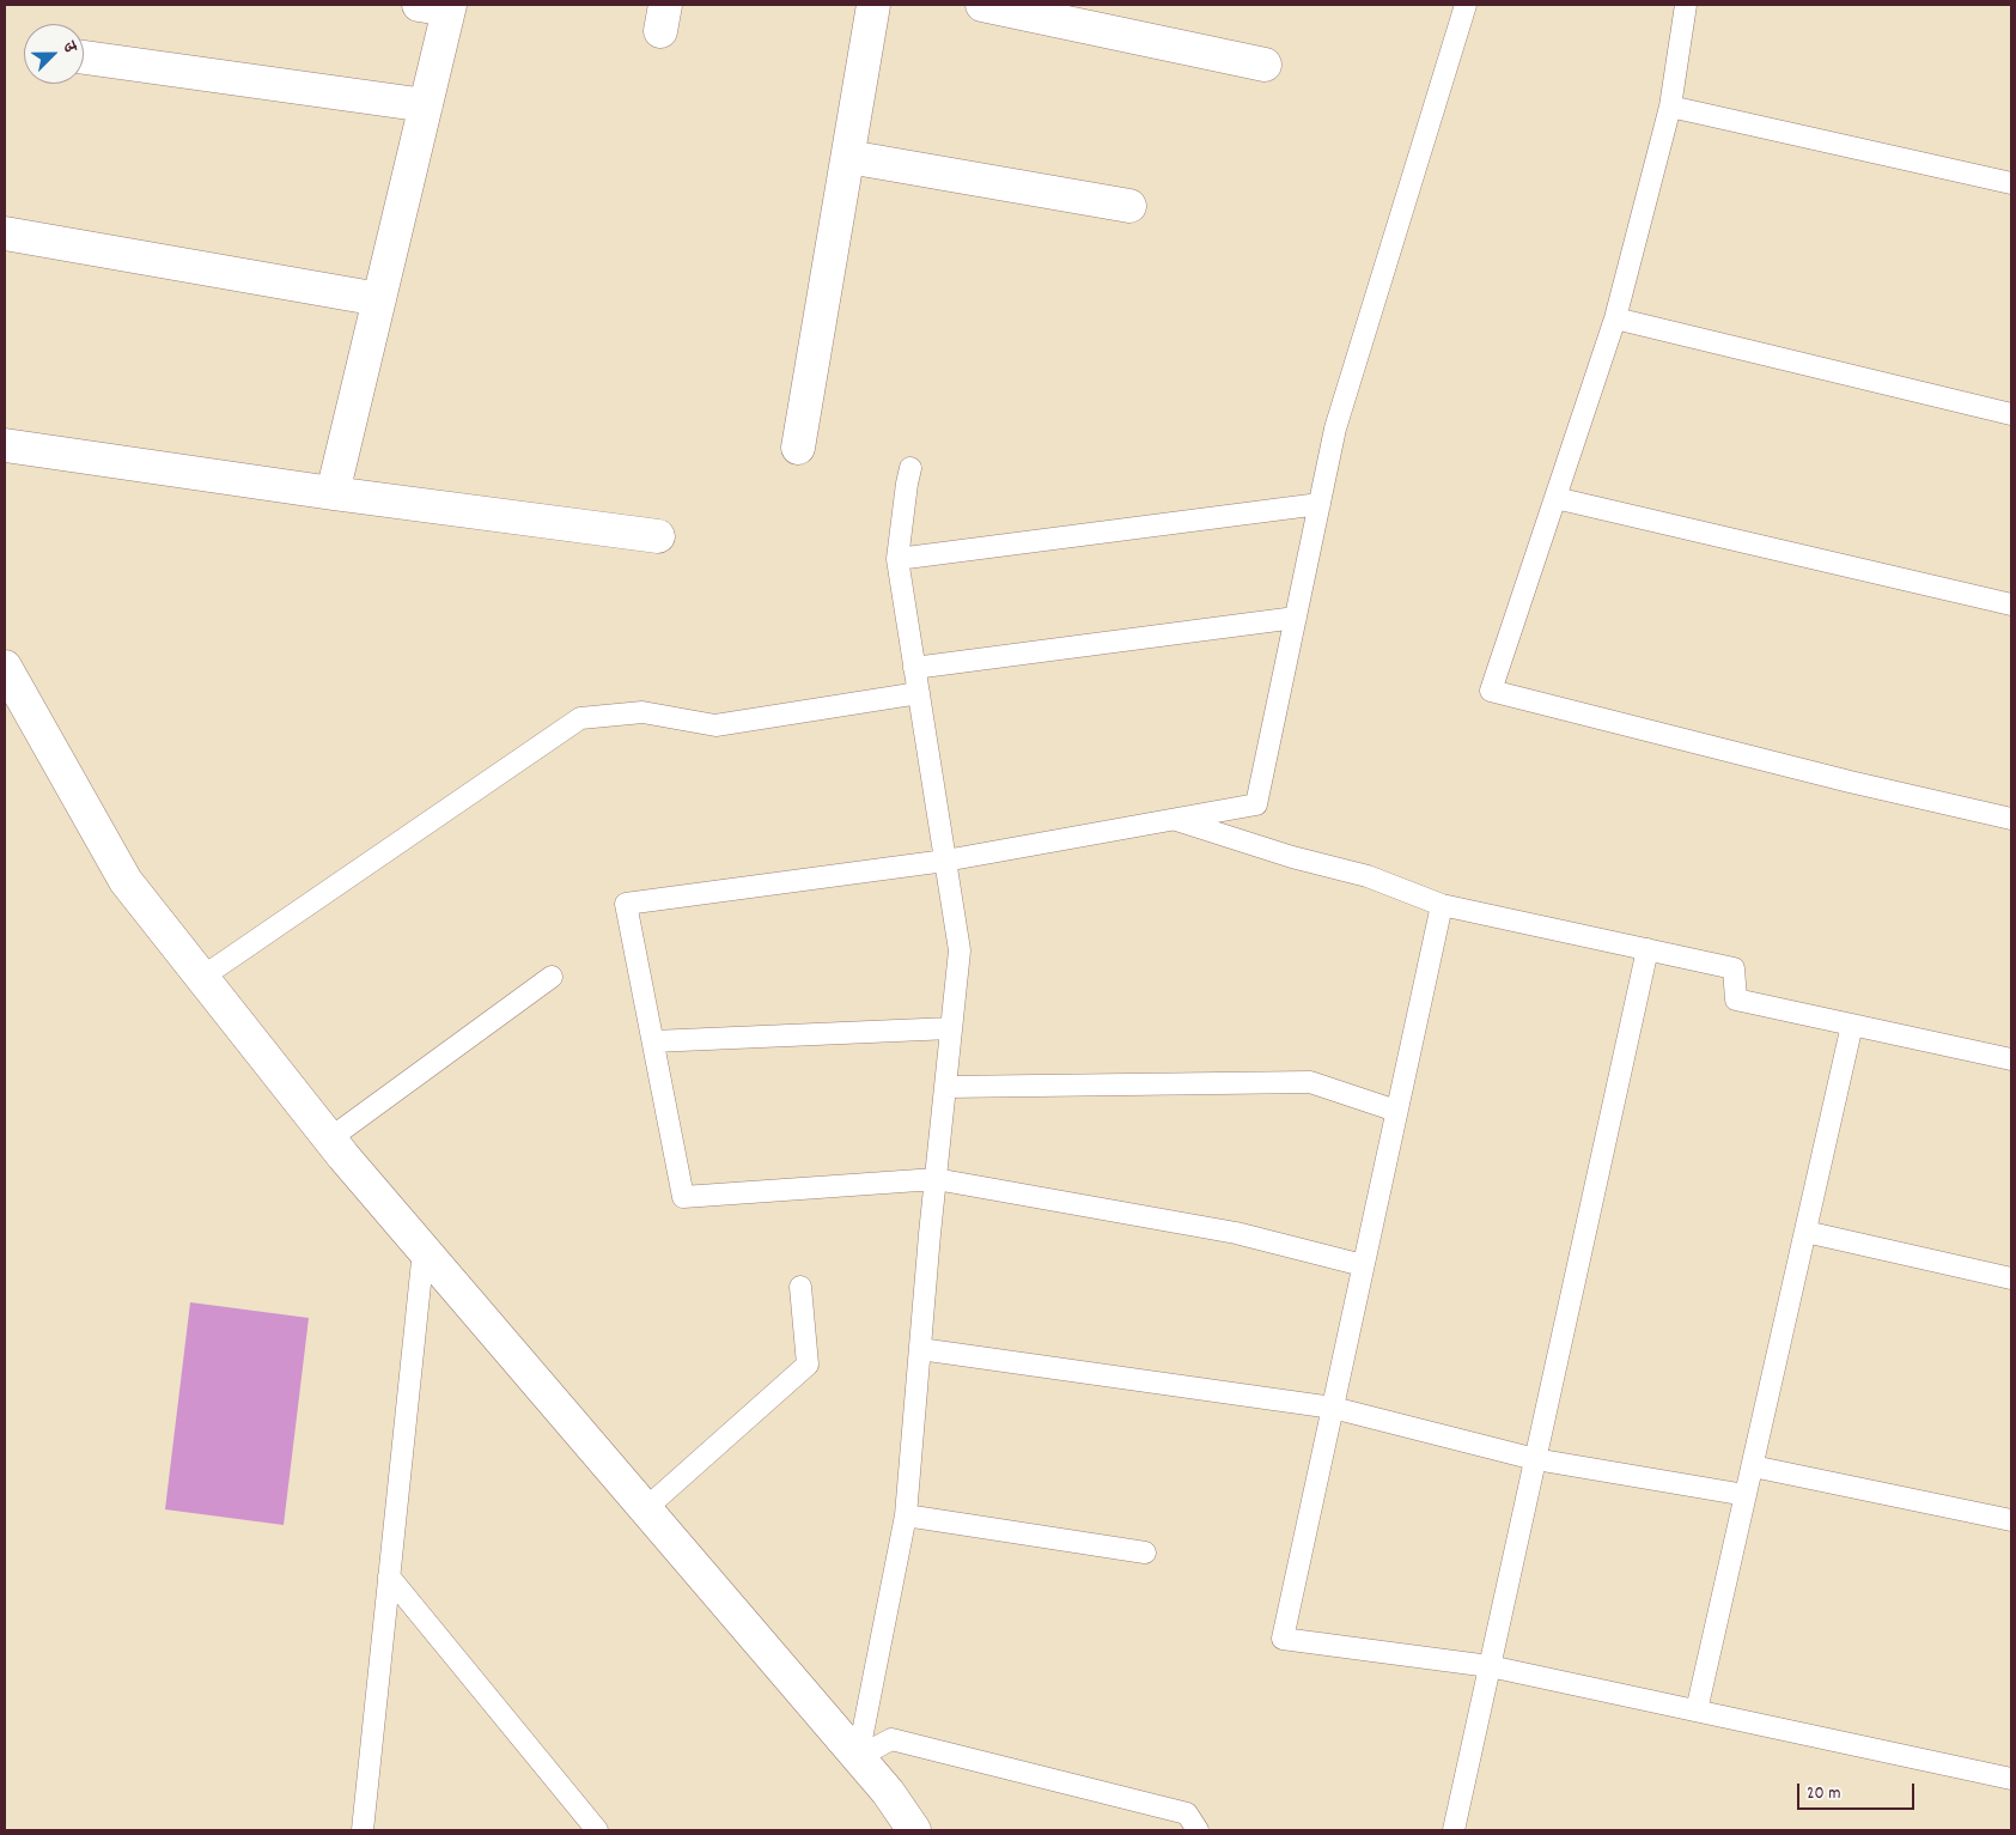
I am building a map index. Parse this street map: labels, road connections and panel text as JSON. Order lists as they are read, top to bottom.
{
  "scale_bar": "20 m",
  "north": "top right"
}
